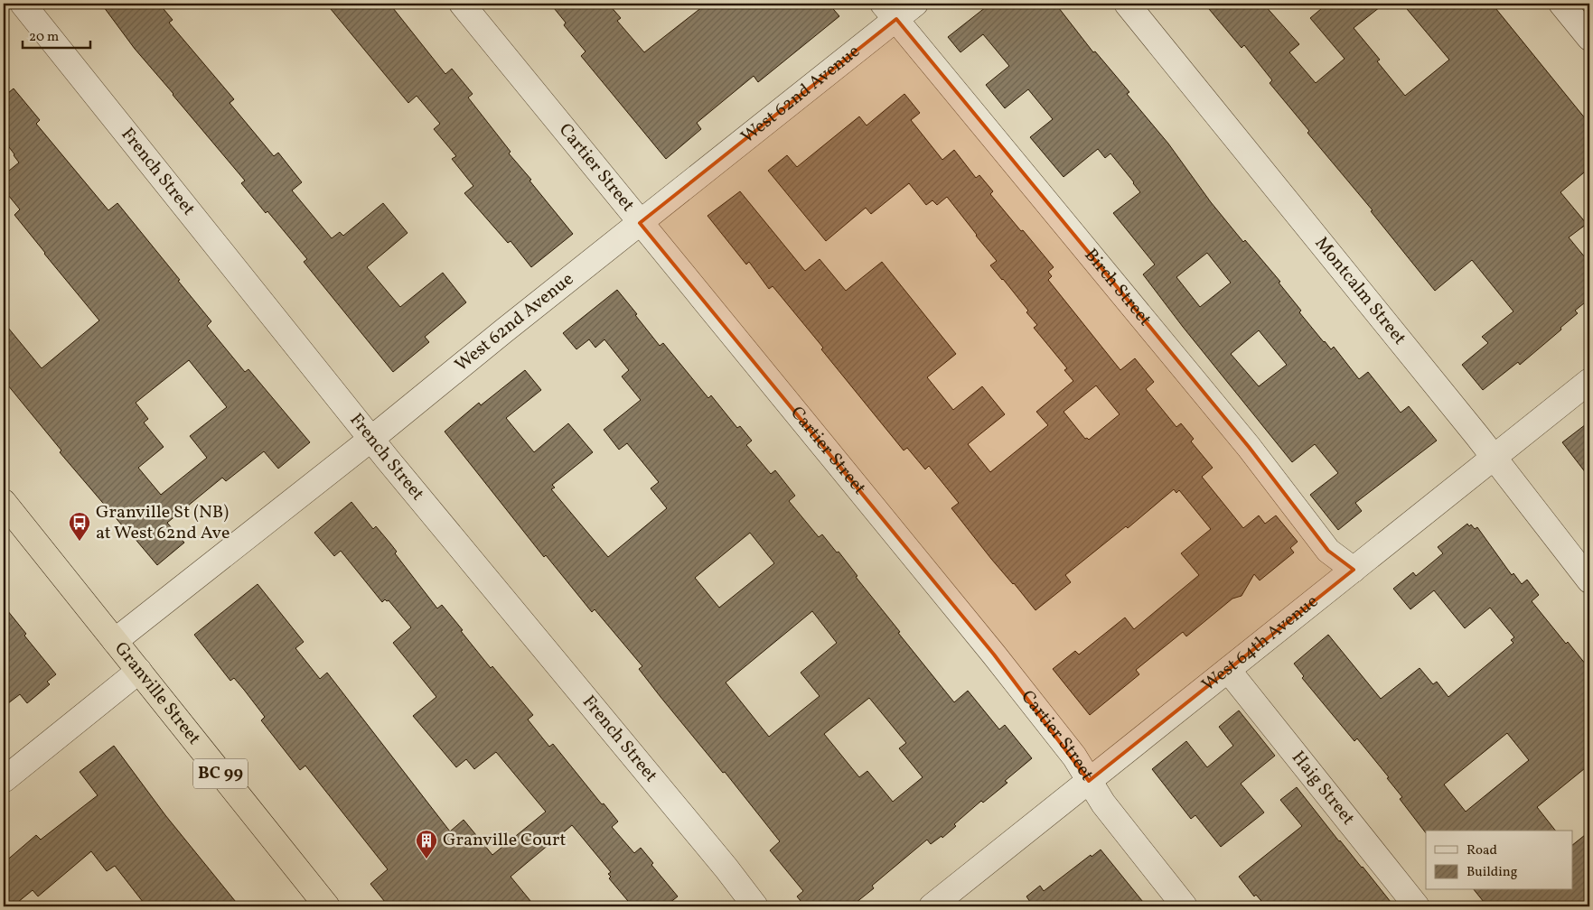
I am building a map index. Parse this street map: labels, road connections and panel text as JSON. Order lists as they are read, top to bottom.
{
  "streets": {
    "highway": ["Granville Street", "BC 99"],
    "street": [
      "West 62nd Avenue",
      "Cartier Street",
      "French Street",
      "Birch Street",
      "Montcalm Street",
      "West 64th Avenue",
      "Haig Street"
    ]
  },
  "crossings": [
    ["West 62nd Avenue", "Cartier Street"],
    ["West 62nd Avenue", "French Street"],
    ["West 62nd Avenue", "Birch Street"],
    ["West 62nd Avenue", "Granville Street"],
    ["Cartier Street", "West 64th Avenue"],
    ["Birch Street", "West 64th Avenue"],
    ["Montcalm Street", "West 64th Avenue"],
    ["West 64th Avenue", "Haig Street"]
  ],
  "places": {
    "bus stop": ["Granville St (NB) at West 62nd Ave"],
    "building": ["Granville Court"]
  },
  "legend": ["Road", "Building"],
  "scale_bar": "20 m"
}
